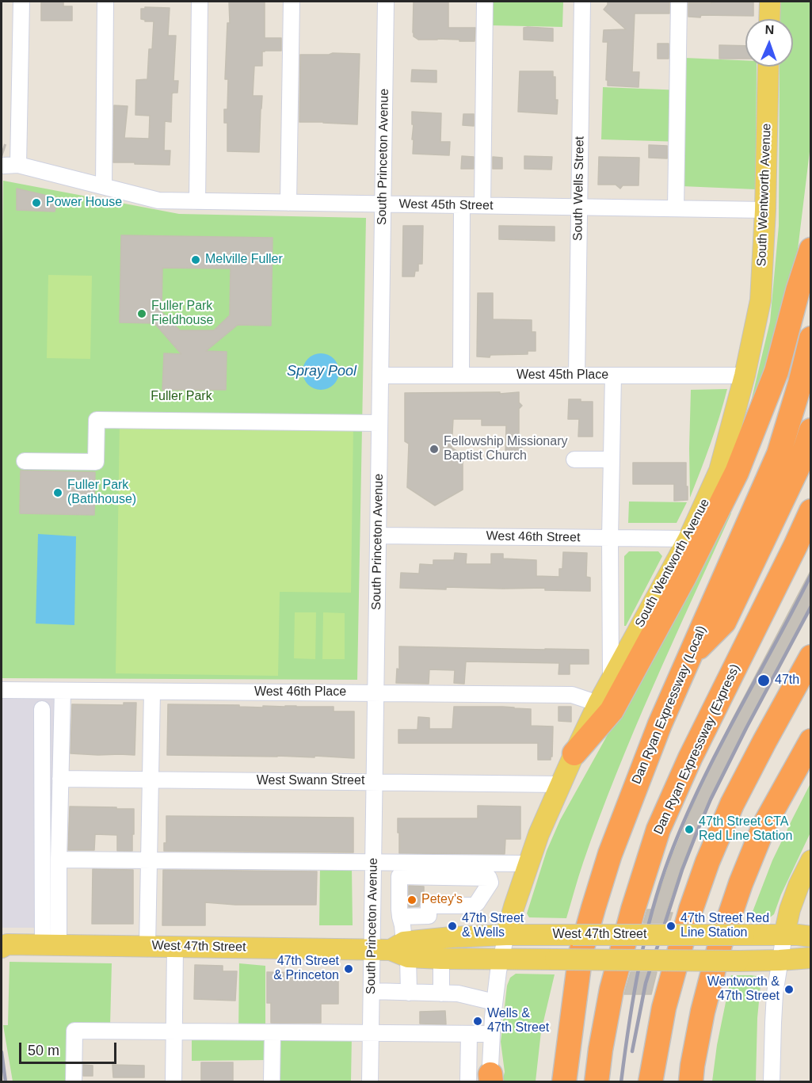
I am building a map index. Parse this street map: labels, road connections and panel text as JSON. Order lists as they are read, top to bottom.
{
  "streets": {
    "highway": ["Dan Ryan Expressway (Local)", "Dan Ryan Expressway (Express)"],
    "main road": ["South Wentworth Avenue", "West 47th Street"],
    "street": [
      "South Princeton Avenue",
      "South Wells Street",
      "West 45th Street",
      "West 45th Place",
      "West 46th Street",
      "West 46th Place",
      "West Swann Street"
    ]
  },
  "crossings": [
    ["South Princeton Avenue", "West 45th Street"],
    ["South Princeton Avenue", "West 45th Place"],
    ["South Princeton Avenue", "West 46th Street"],
    ["South Princeton Avenue", "West 46th Place"],
    ["South Princeton Avenue", "West Swann Street"],
    ["South Princeton Avenue", "West 47th Street"],
    ["South Wells Street", "West 45th Street"],
    ["South Wells Street", "West 45th Place"],
    ["South Wentworth Avenue", "West 45th Street"],
    ["South Wentworth Avenue", "West 45th Place"],
    ["South Wentworth Avenue", "West 46th Street"],
    ["South Wentworth Avenue", "West 46th Place"],
    ["South Wentworth Avenue", "West Swann Street"],
    ["South Wentworth Avenue", "West 47th Street"]
  ],
  "water": ["Spray Pool"],
  "parks": ["Fuller Park"],
  "places": [
    "Power House",
    "Melville Fuller",
    "Fuller Park Fieldhouse",
    "Fellowship Missionary Baptist Church",
    "Fuller Park (Bathhouse)",
    "47th",
    "47th Street CTA Red Line Station",
    "Petey's",
    "47th Street & Wells",
    "47th Street Red Line Station",
    "47th Street & Princeton",
    "Wentworth & 47th Street",
    "Wells & 47th Street"
  ],
  "scale_bar": "50 m",
  "north": "top"
}
